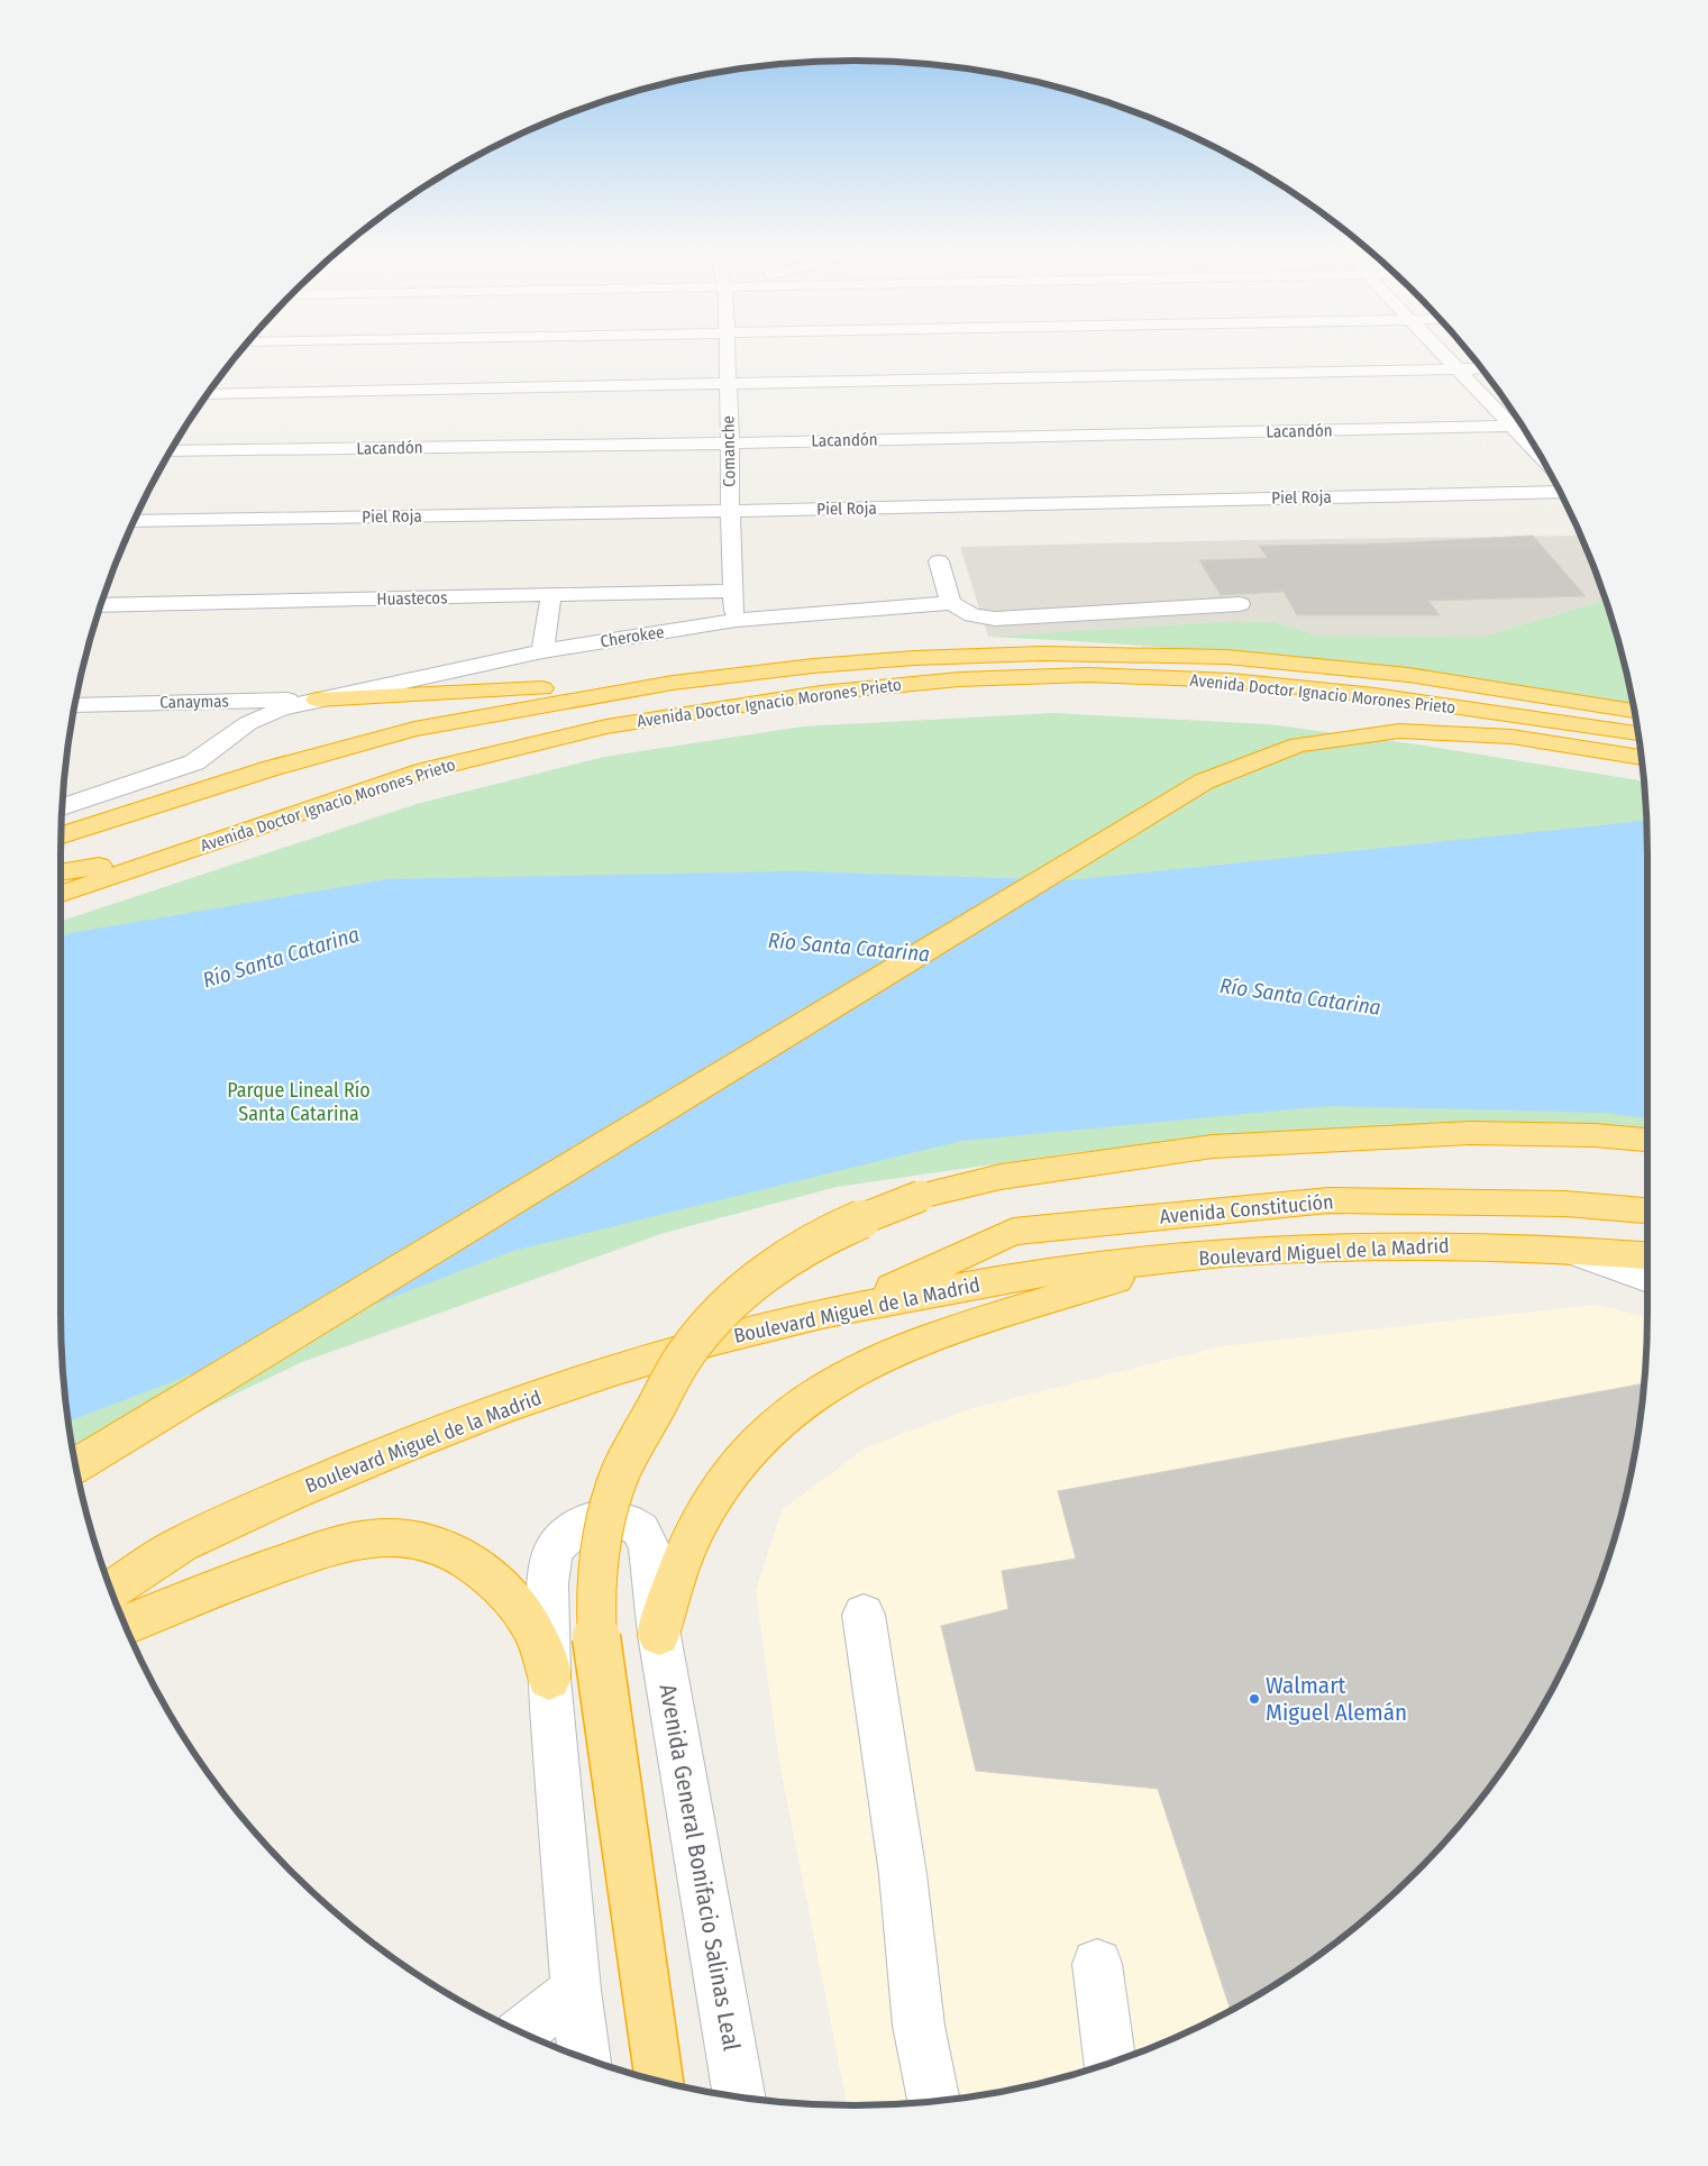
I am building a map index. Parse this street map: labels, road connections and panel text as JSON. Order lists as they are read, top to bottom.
{
  "streets": {
    "highway": ["Avenida Doctor Ignacio Morones Prieto", "Avenida Constitución", "Boulevard Miguel de la Madrid"],
    "street": [
      "Lacandón",
      "Comanche",
      "Piel Roja",
      "Huastecos",
      "Cherokee",
      "Canaymas",
      "Avenida General Bonifacio Salinas Leal"
    ]
  },
  "crossings": [
    ["Lacandón", "Comanche"],
    ["Comanche", "Piel Roja"],
    ["Comanche", "Huastecos"],
    ["Comanche", "Cherokee"],
    ["Cherokee", "Canaymas"],
    ["Avenida Constitución", "Boulevard Miguel de la Madrid"]
  ],
  "water": ["Río Santa Catarina"],
  "parks": ["Parque Lineal Río Santa Catarina"],
  "places": ["Walmart Miguel Alemán"]
}
